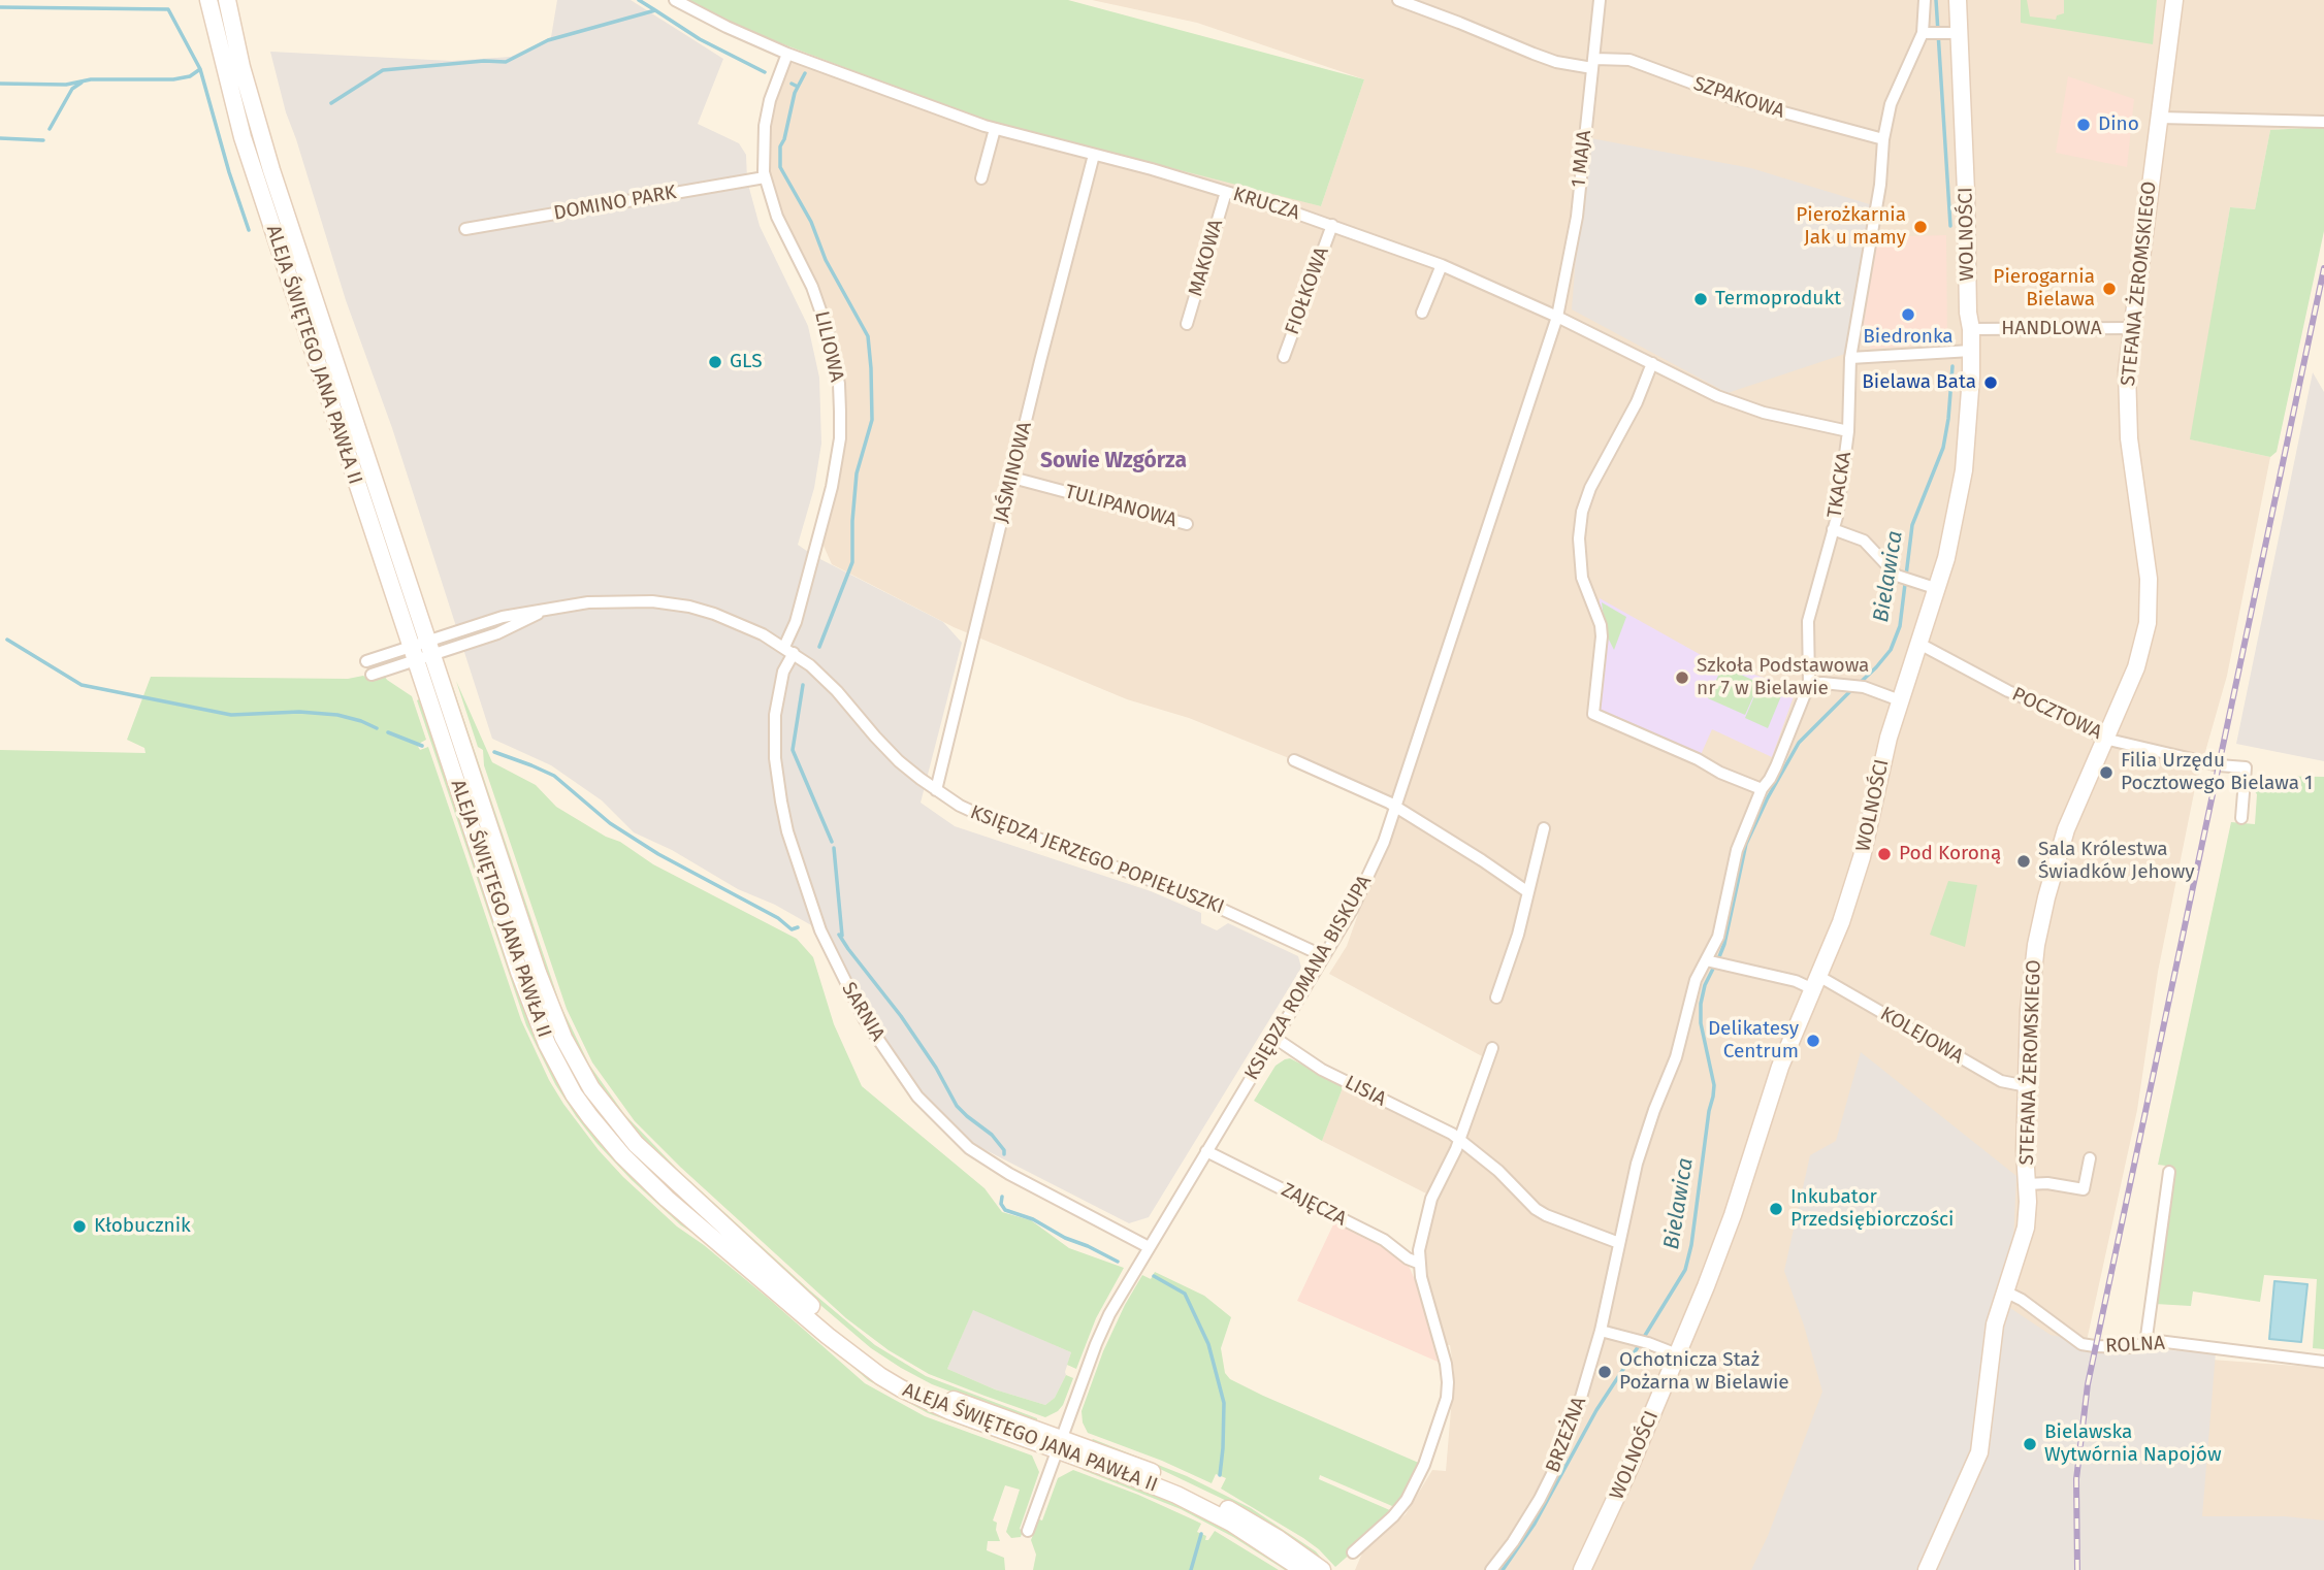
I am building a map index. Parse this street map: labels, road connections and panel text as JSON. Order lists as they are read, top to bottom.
{
  "streets": {
    "main road": ["WOLNOŚCI", "STEFANA ŻEROMSKIEGO", "ALEJA ŚWIĘTEGO JANA PAWŁA II"],
    "street": [
      "SZPAKOWA",
      "1 MAJA",
      "DOMINO PARK",
      "KRUCZA",
      "MAKOWA",
      "FIOŁKOWA",
      "HANDLOWA",
      "LILIOWA",
      "JAŚMINOWA",
      "TKACKA",
      "TULIPANOWA",
      "POCZTOWA",
      "KSIĘDZA JERZEGO POPIEŁUSZKI",
      "KSIĘDZA ROMANA BISKUPA",
      "SARNIA",
      "KOLEJOWA",
      "LISIA",
      "ZAJĘCZA",
      "ROLNA",
      "BRZEŻNA"
    ]
  },
  "crossings": [
    ["SZPAKOWA", "1 MAJA"],
    ["SZPAKOWA", "TKACKA"],
    ["1 MAJA", "KRUCZA"],
    ["1 MAJA", "KSIĘDZA ROMANA BISKUPA"],
    ["DOMINO PARK", "LILIOWA"],
    ["KRUCZA", "MAKOWA"],
    ["KRUCZA", "FIOŁKOWA"],
    ["KRUCZA", "LILIOWA"],
    ["KRUCZA", "JAŚMINOWA"],
    ["KRUCZA", "TKACKA"],
    ["KRUCZA", "KSIĘDZA ROMANA BISKUPA"],
    ["WOLNOŚCI", "HANDLOWA"],
    ["WOLNOŚCI", "POCZTOWA"],
    ["WOLNOŚCI", "KOLEJOWA"],
    ["STEFANA ŻEROMSKIEGO", "HANDLOWA"],
    ["STEFANA ŻEROMSKIEGO", "POCZTOWA"],
    ["STEFANA ŻEROMSKIEGO", "KOLEJOWA"],
    ["STEFANA ŻEROMSKIEGO", "ROLNA"],
    ["LILIOWA", "KSIĘDZA JERZEGO POPIEŁUSZKI"],
    ["LILIOWA", "SARNIA"],
    ["ALEJA ŚWIĘTEGO JANA PAWŁA II", "KSIĘDZA JERZEGO POPIEŁUSZKI"],
    ["ALEJA ŚWIĘTEGO JANA PAWŁA II", "KSIĘDZA ROMANA BISKUPA"],
    ["JAŚMINOWA", "TULIPANOWA"],
    ["JAŚMINOWA", "KSIĘDZA JERZEGO POPIEŁUSZKI"],
    ["TKACKA", "KOLEJOWA"],
    ["TKACKA", "BRZEŻNA"],
    ["KSIĘDZA JERZEGO POPIEŁUSZKI", "KSIĘDZA ROMANA BISKUPA"],
    ["KSIĘDZA JERZEGO POPIEŁUSZKI", "SARNIA"],
    ["KSIĘDZA ROMANA BISKUPA", "SARNIA"],
    ["KSIĘDZA ROMANA BISKUPA", "LISIA"],
    ["KSIĘDZA ROMANA BISKUPA", "ZAJĘCZA"],
    ["KOLEJOWA", "BRZEŻNA"]
  ],
  "districts": ["Sowie Wzgórza"],
  "water": ["Bielawica"],
  "places": [
    "Dino",
    "Pierożkarnia Jak u mamy",
    "Pierogarnia Bielawa",
    "Termoprodukt",
    "Biedronka",
    "GLS",
    "Bielawa Bata",
    "Szkoła Podstawowa nr 7 w Bielawie",
    "Filia Urzędu Pocztowego Bielawa 1",
    "Pod Koroną",
    "Sala Królestwa Świadków Jehowy",
    "Delikatesy Centrum",
    "Inkubator Przedsiębiorczości",
    "Kłobucznik",
    "Ochotnicza Staż Pożarna w Bielawie",
    "Bielawska Wytwórnia Napojów"
  ]
}
